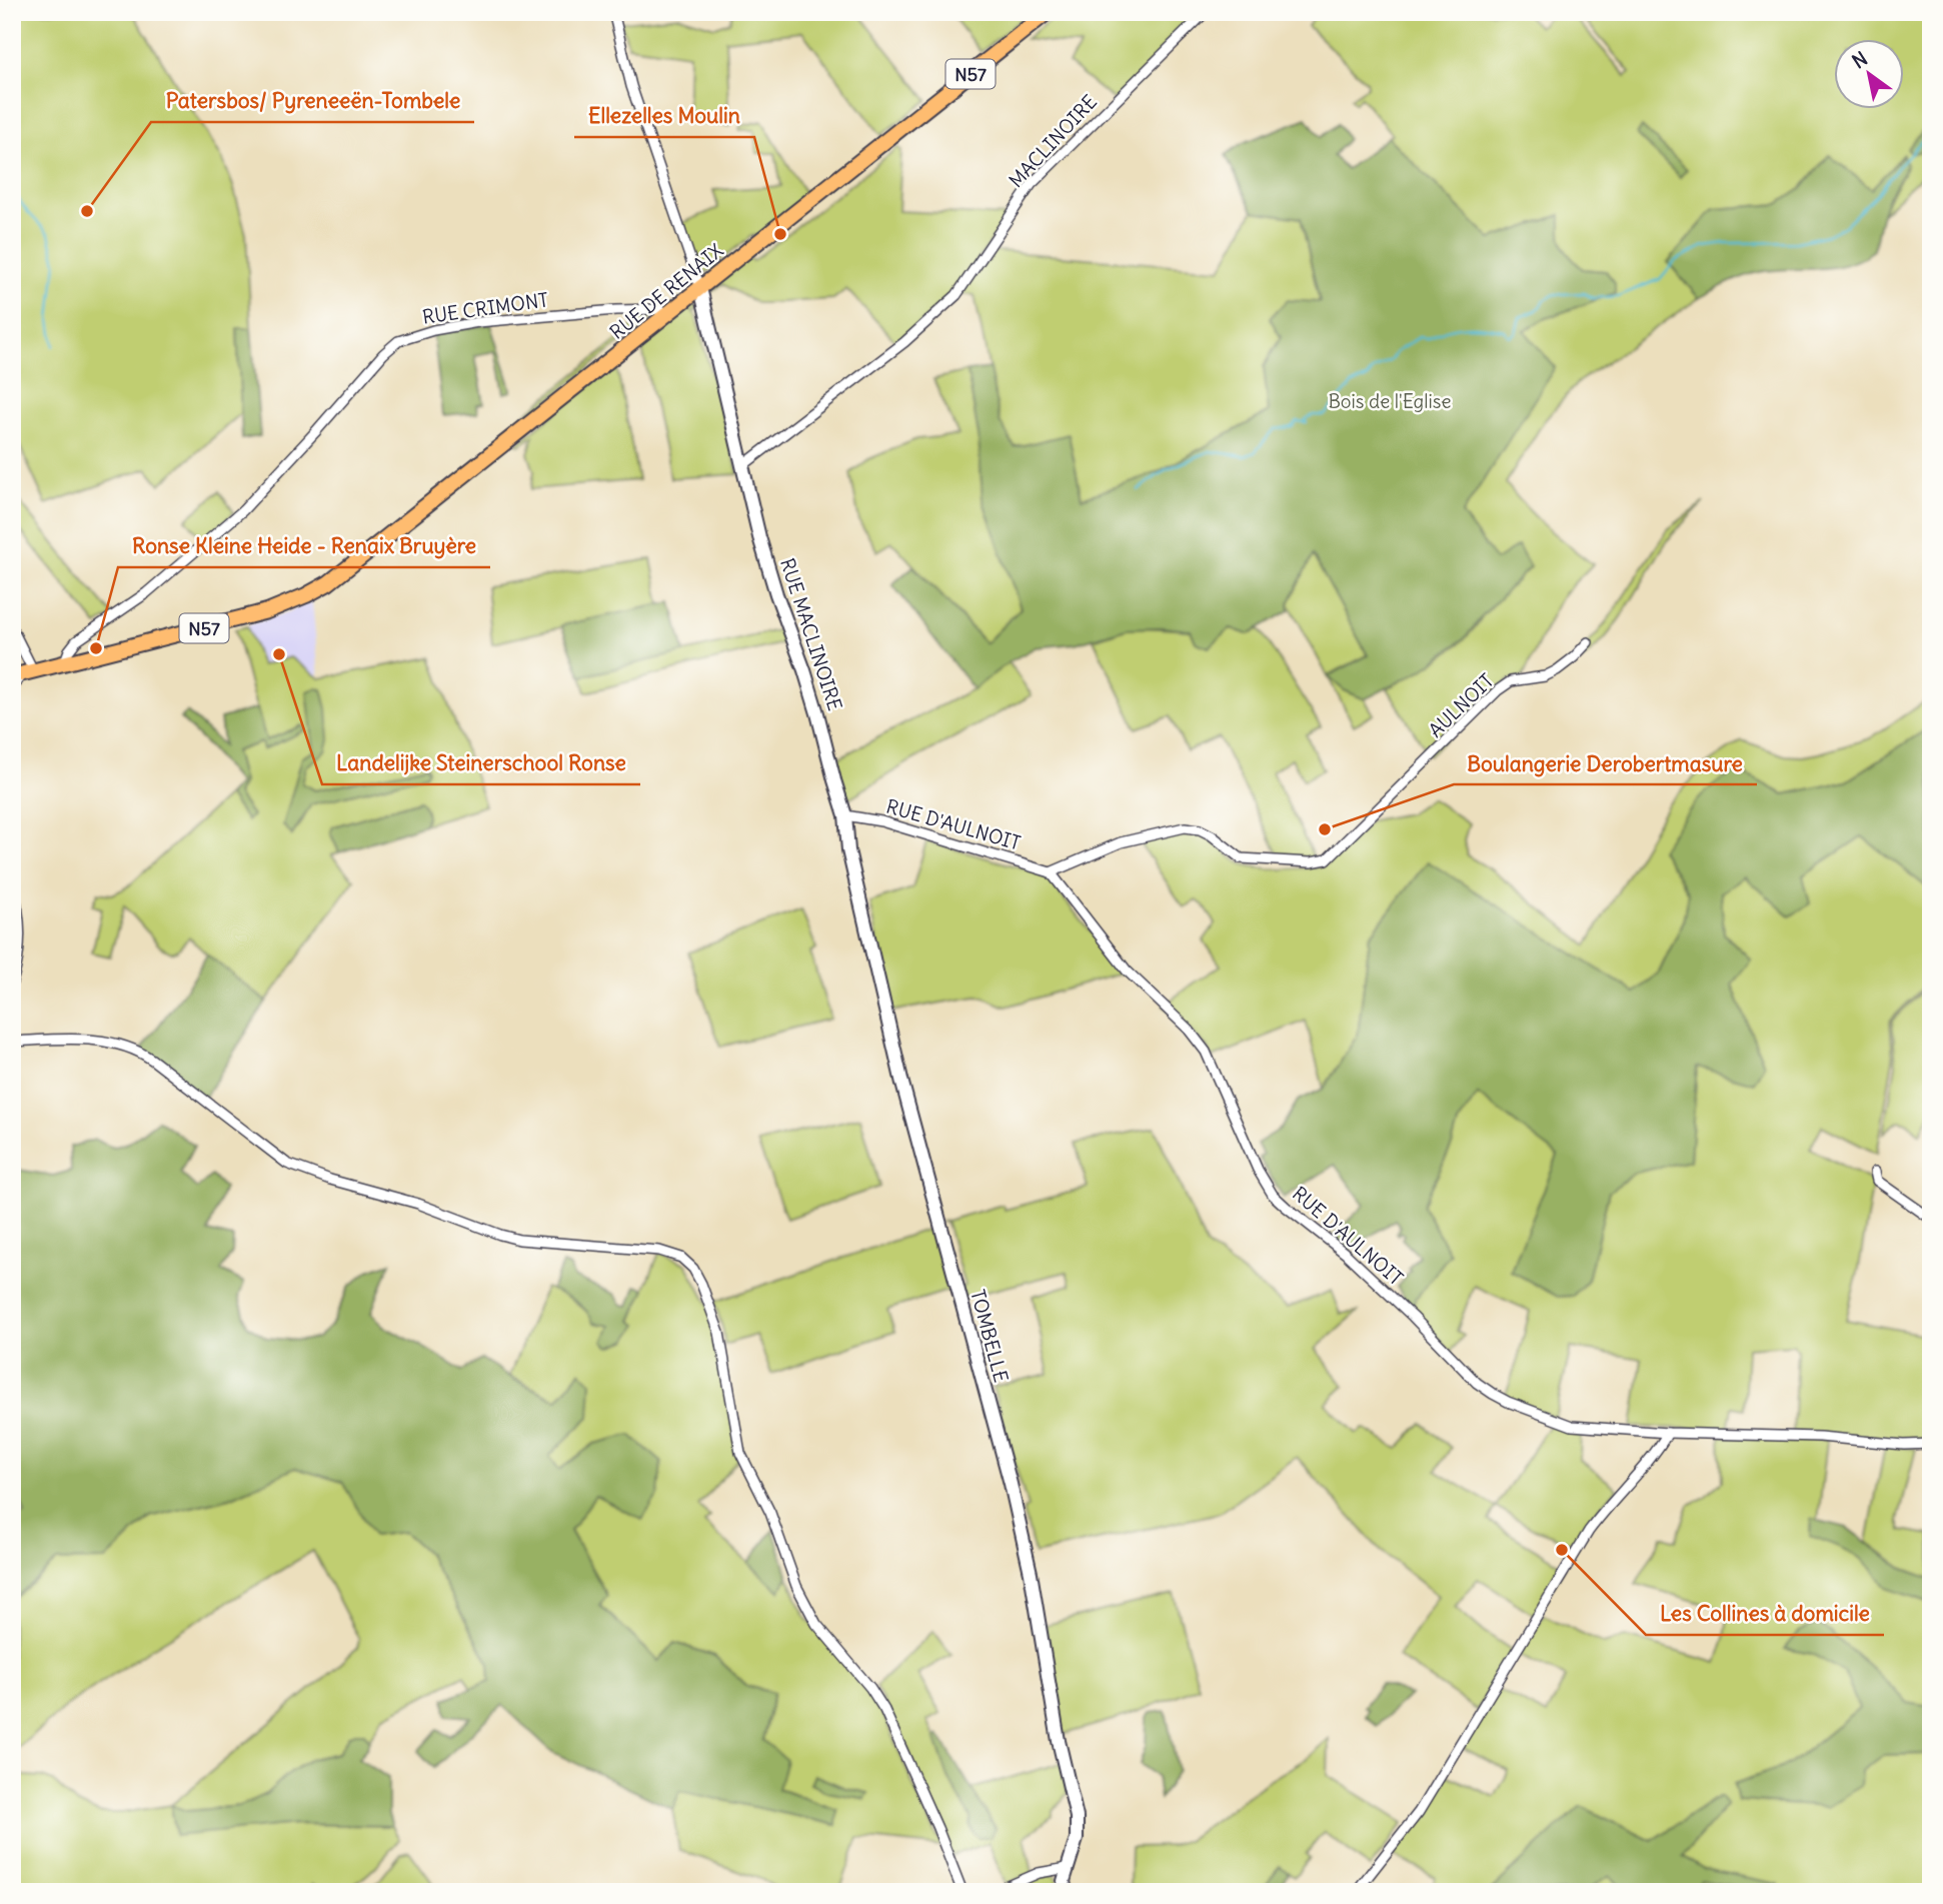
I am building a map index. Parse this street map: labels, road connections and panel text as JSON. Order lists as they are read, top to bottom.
{
  "streets": {
    "main road": ["N57", "RUE DE RENAIX"],
    "street": [
      "MACLINOIRE",
      "RUE CRIMONT",
      "RUE MACLINOIRE",
      "AULNOIT",
      "RUE D'AULNOIT",
      "TOMBELLE"
    ]
  },
  "crossings": [
    ["N57", "RUE DE RENAIX"],
    ["N57", "RUE CRIMONT"],
    ["MACLINOIRE", "RUE MACLINOIRE"],
    ["RUE DE RENAIX", "RUE CRIMONT"],
    ["RUE DE RENAIX", "RUE MACLINOIRE"],
    ["RUE MACLINOIRE", "RUE D'AULNOIT"],
    ["RUE MACLINOIRE", "TOMBELLE"],
    ["AULNOIT", "RUE D'AULNOIT"],
    ["RUE D'AULNOIT", "TOMBELLE"]
  ],
  "parks": ["Bois de l'Eglise"],
  "places": [
    "Patersbos/ Pyreneeën-Tombele",
    "Ellezelles Moulin",
    "Ronse Kleine Heide - Renaix Bruyère",
    "Landelijke Steinerschool Ronse",
    "Boulangerie Derobertmasure",
    "Les Collines à domicile"
  ],
  "north": "top left"
}
